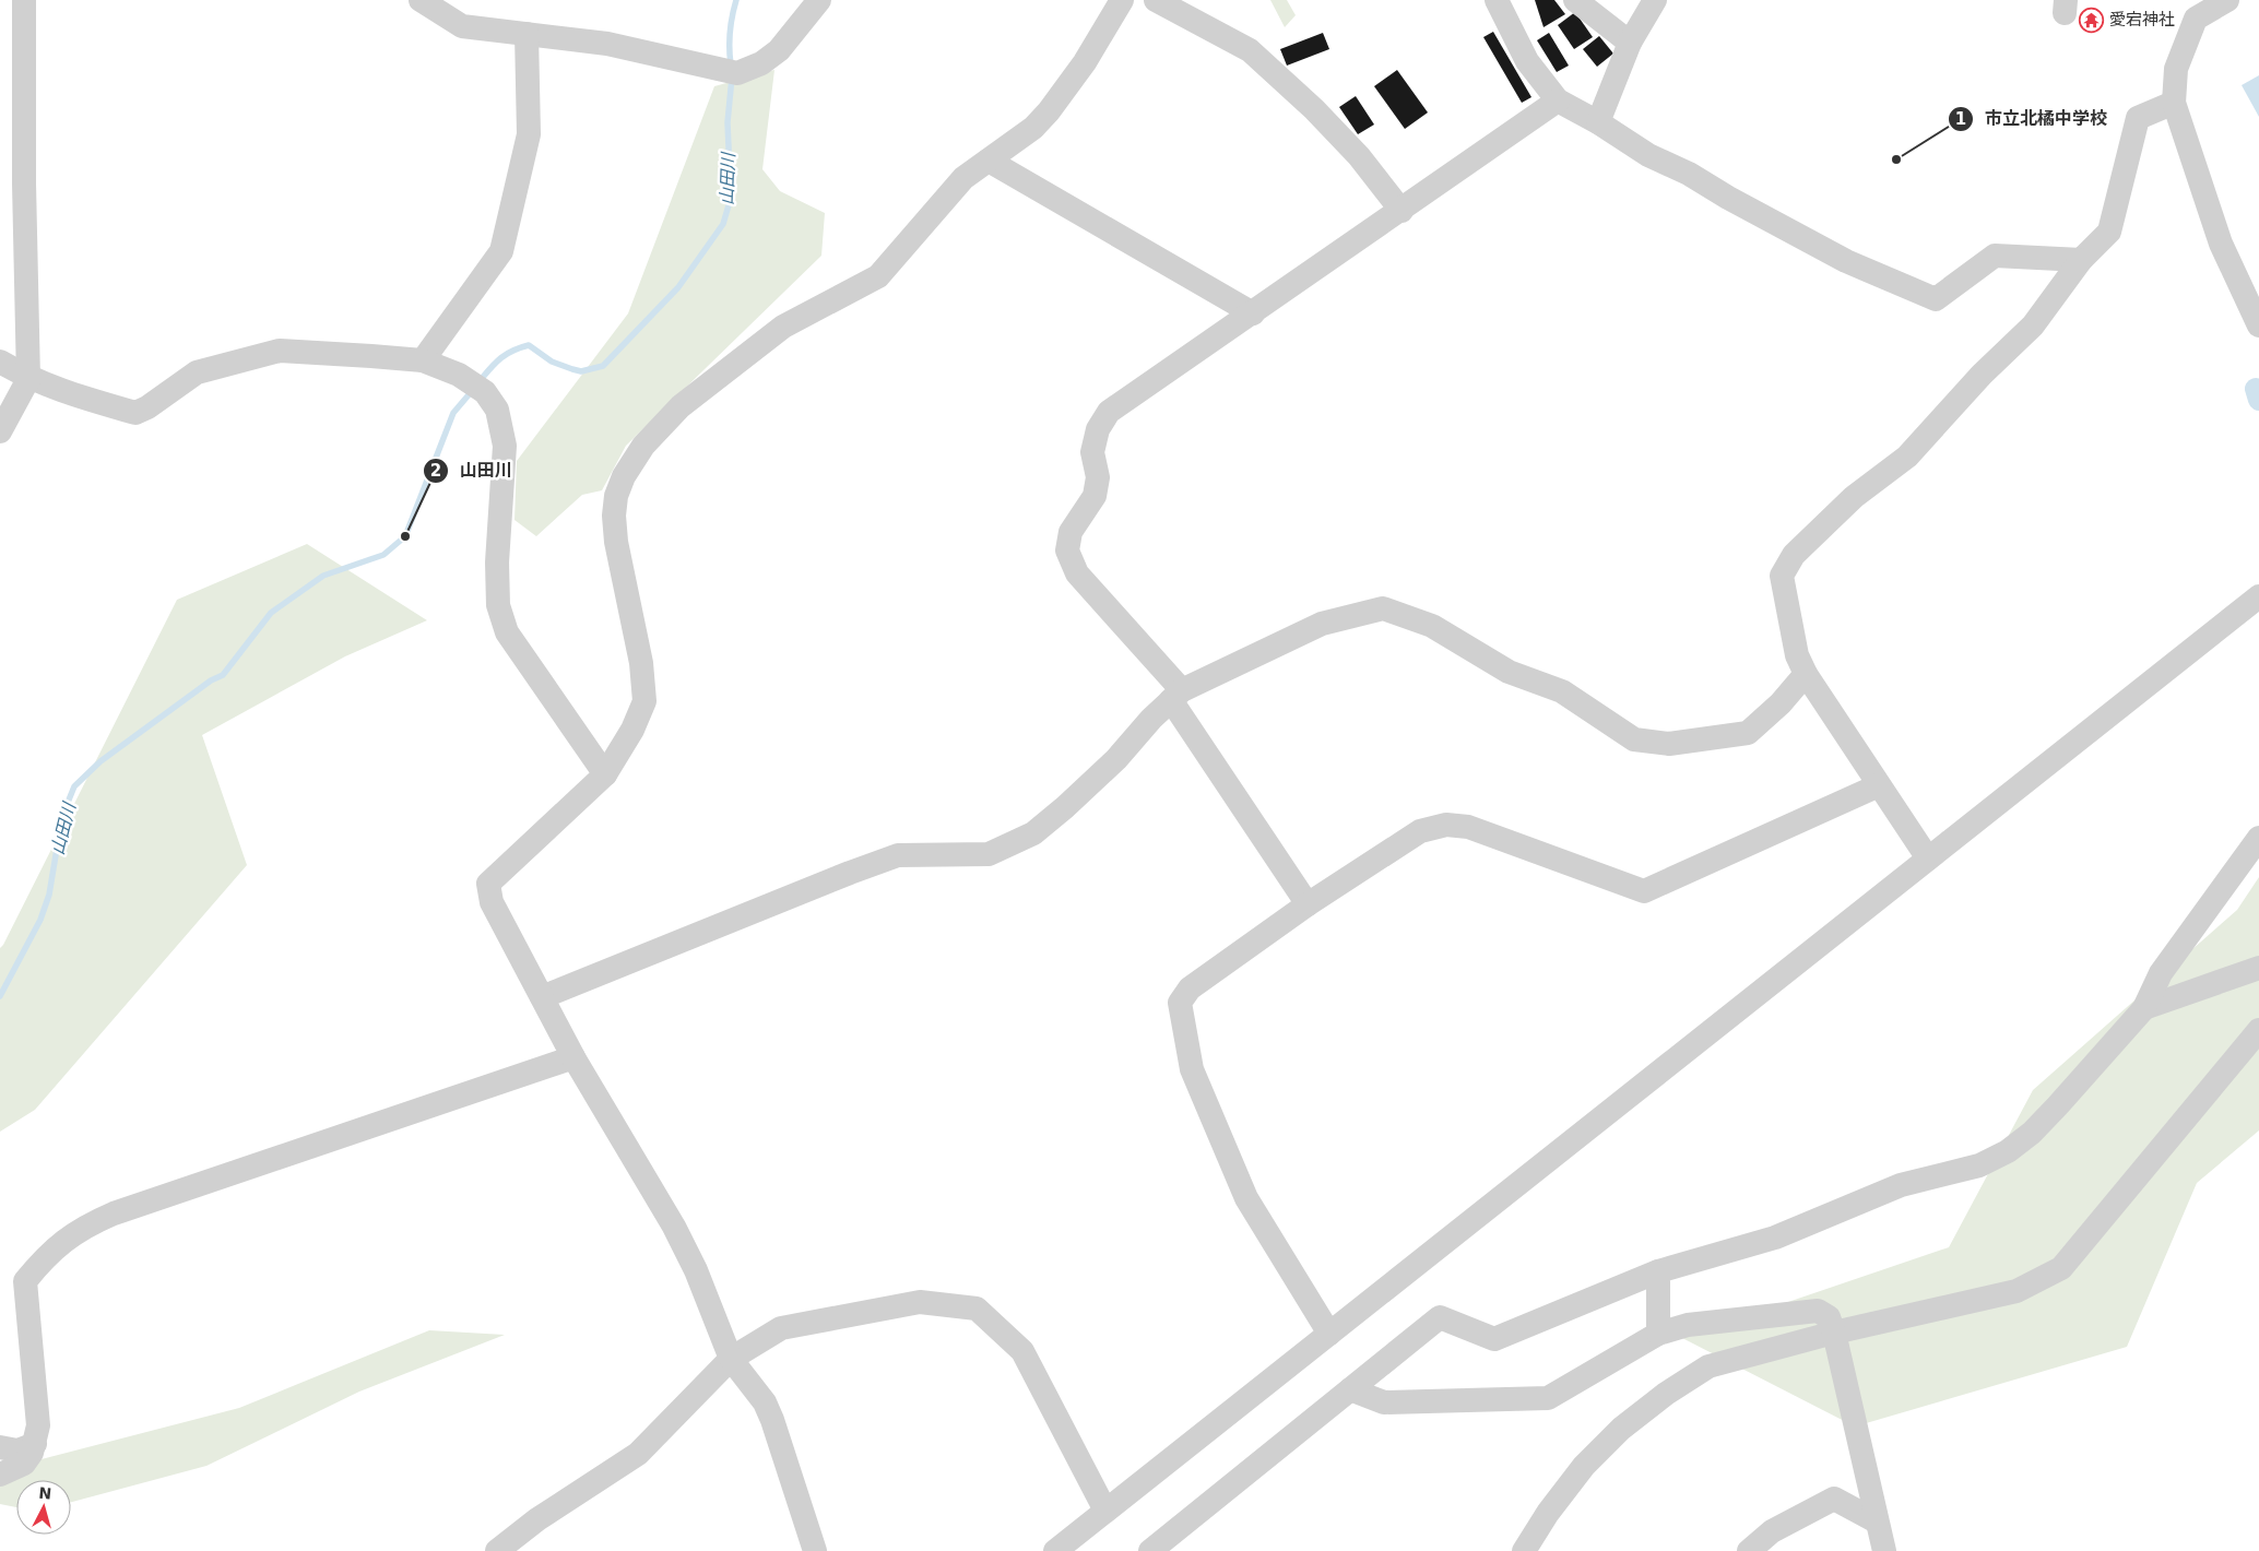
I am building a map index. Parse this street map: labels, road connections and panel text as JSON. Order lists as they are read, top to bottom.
{
  "water": ["山田川"],
  "places": {
    "temple": ["愛宕神社"],
    "other": ["市立北橘中学校", "山田川"]
  },
  "north": "top"
}
